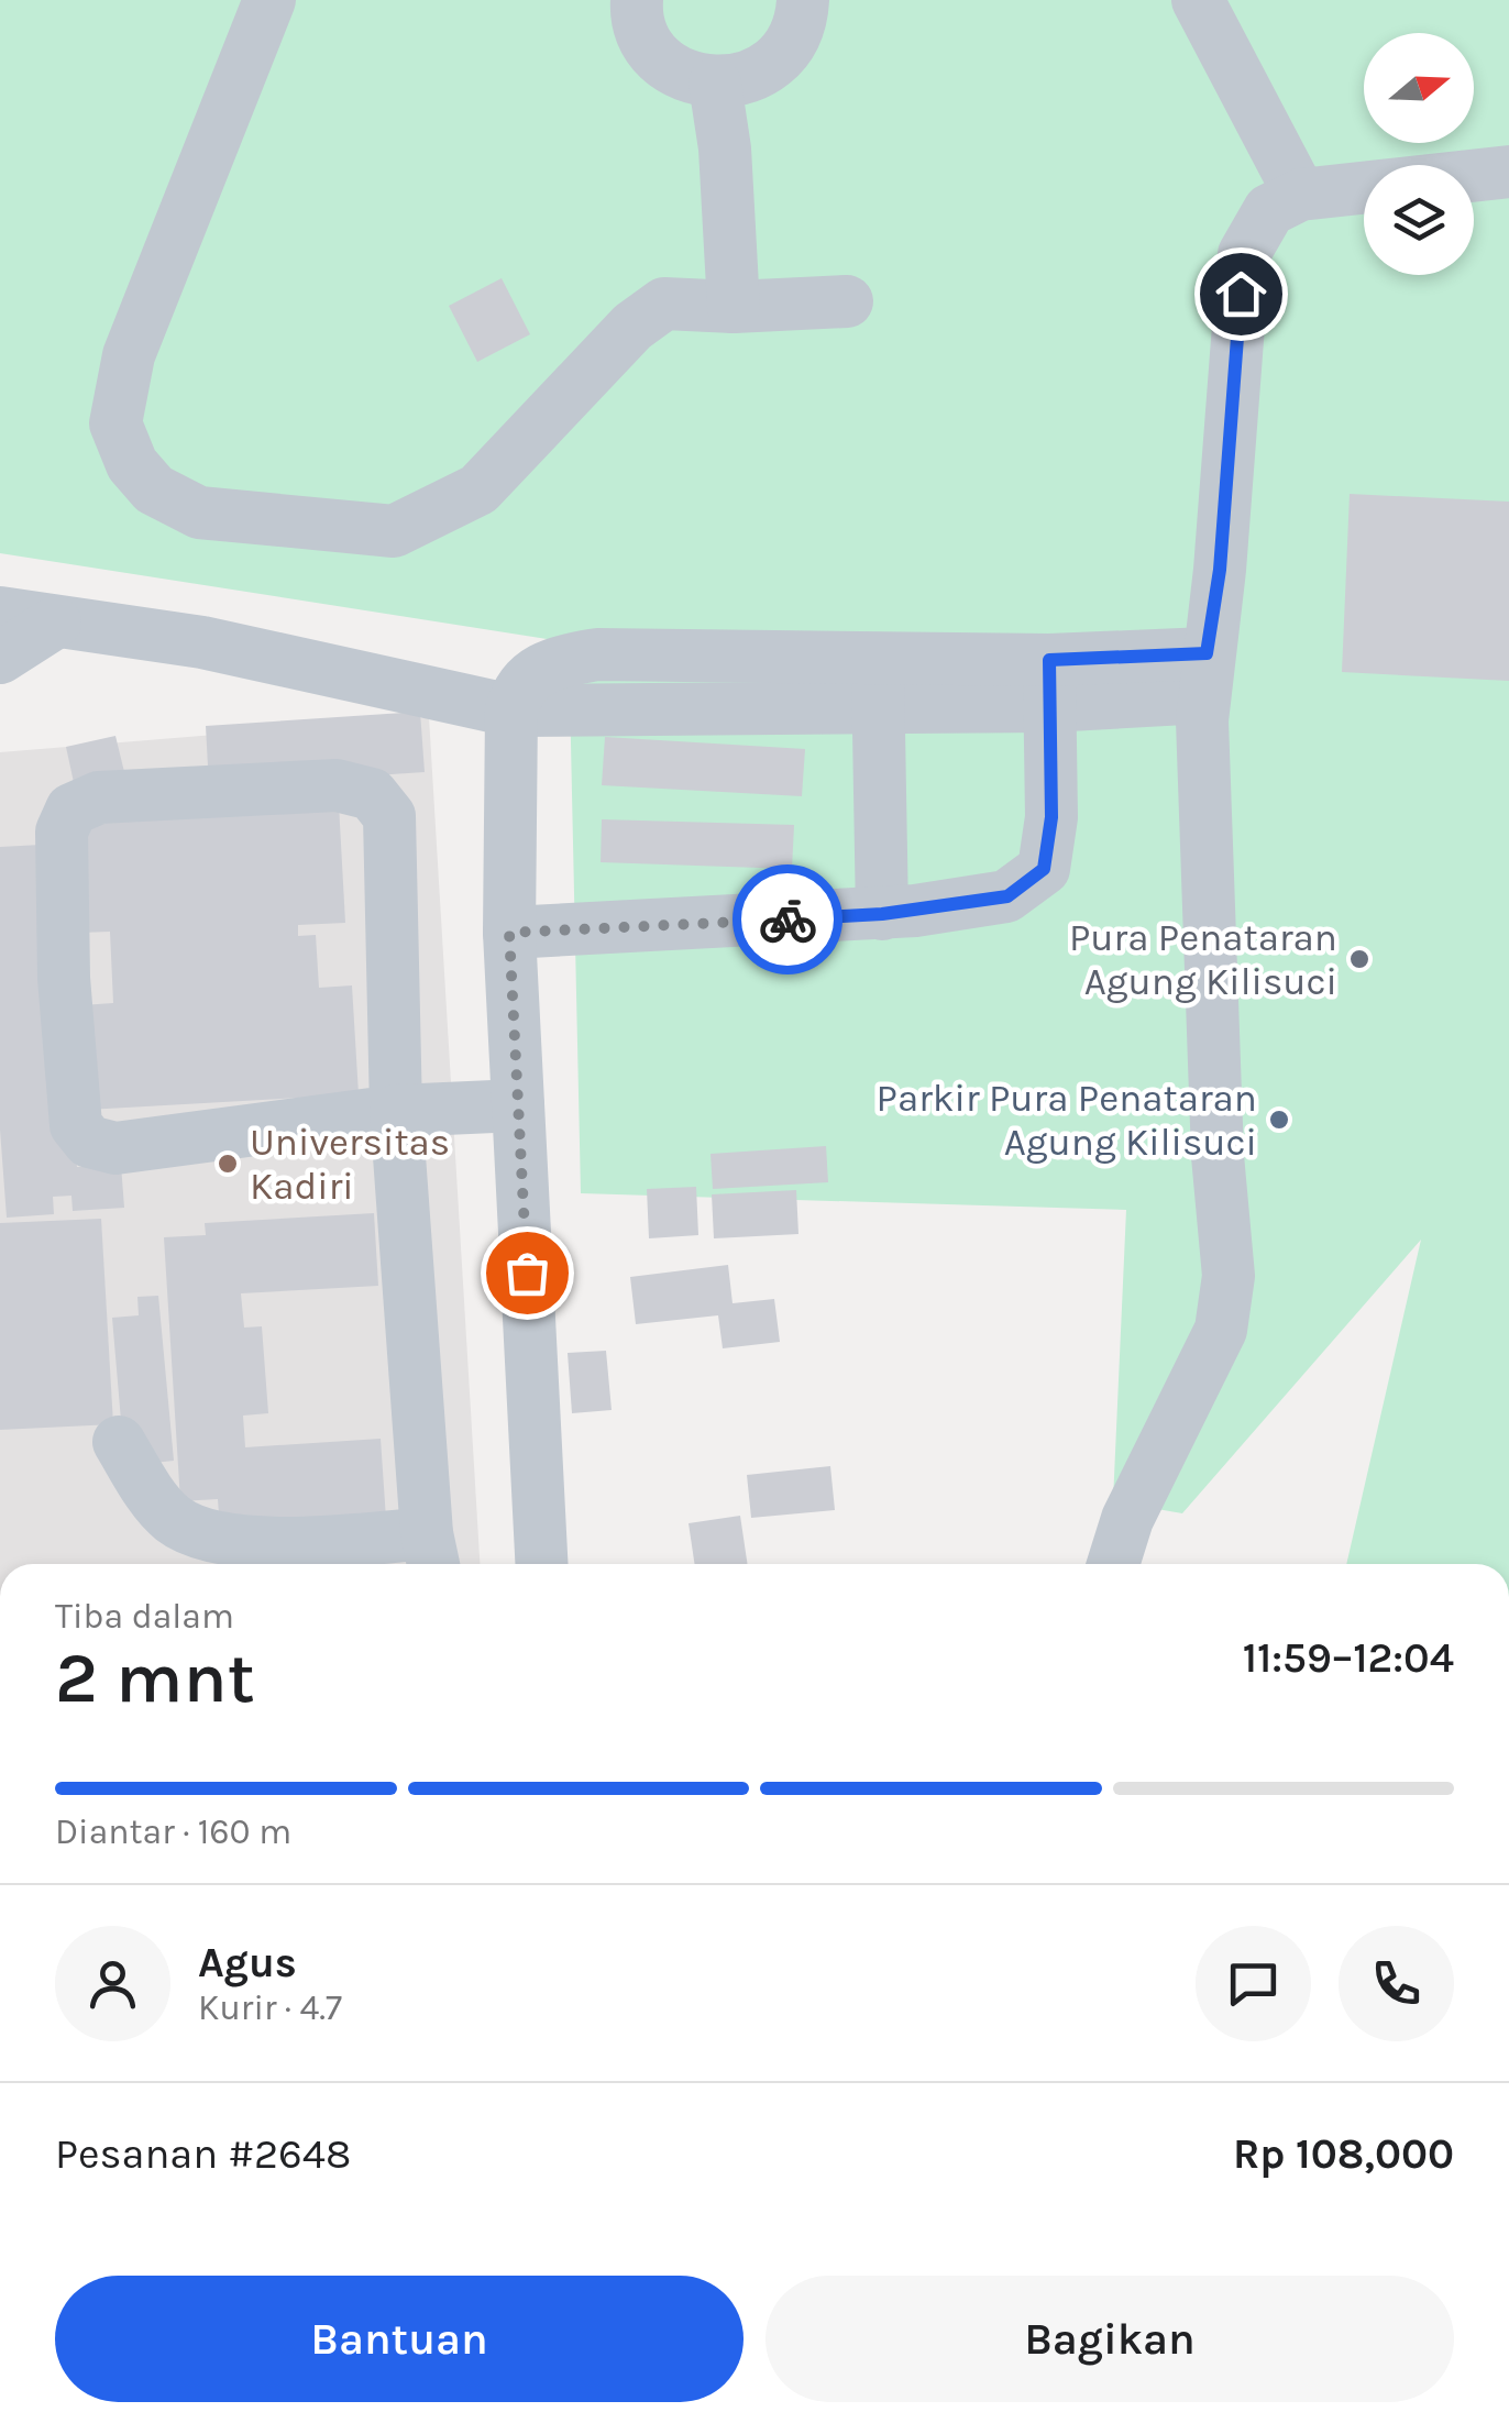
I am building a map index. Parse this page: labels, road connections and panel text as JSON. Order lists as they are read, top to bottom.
{
  "places": ["Pura Penataran Agung Kilisuci", "Parkir Pura Penataran Agung Kilisuci", "Universitas Kadiri"],
  "north": "right",
  "page": {
    "heading": ["2 mnt", "Tiba dalam", "11:59–12:04"],
    "panel": [
      "Agus",
      "Kurir · 4.7",
      "Pesanan #2648",
      "Rp 108,000"
    ],
    "bar": "Diantar · 160 m",
    "buttons": ["Bantuan", "Bagikan"]
  }
}
